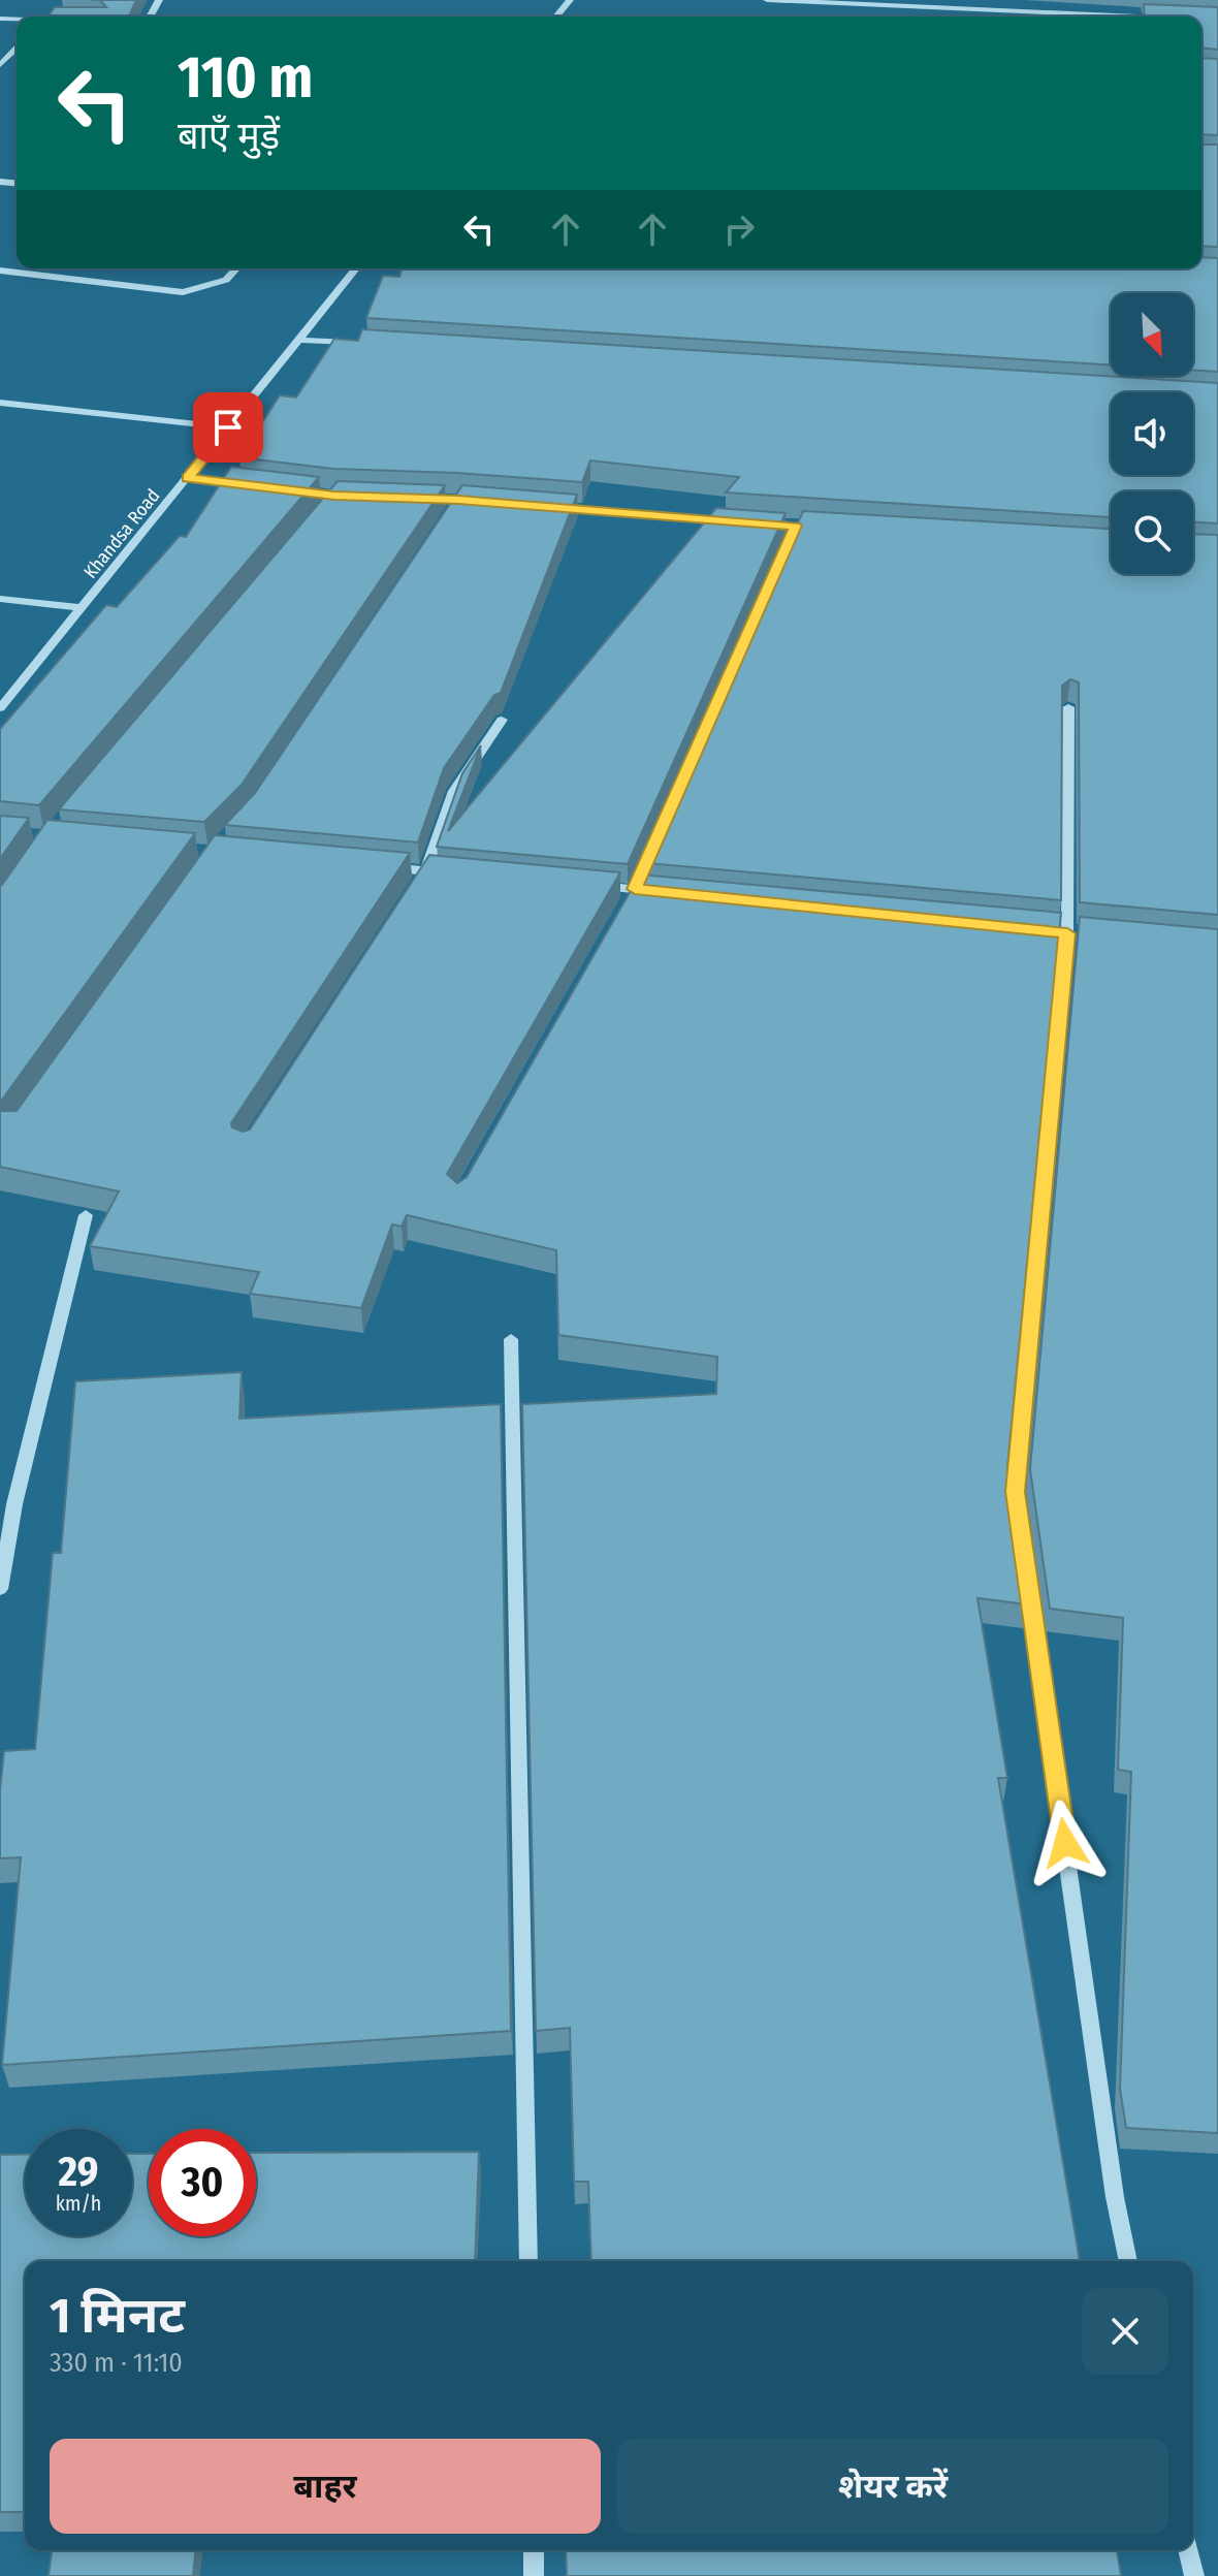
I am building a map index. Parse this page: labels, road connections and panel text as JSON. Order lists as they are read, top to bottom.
{
  "streets": {
    "street": ["Khandsa Road"]
  },
  "north": "bottom right",
  "page": {
    "turn": ["110 m", "बाएँ मुड़ें"],
    "speed": "29 km/h",
    "limit": "30",
    "heading": ["1 मिनट", "330 m · 11:10"],
    "buttons": ["बाहर", "शेयर करें"]
  }
}
